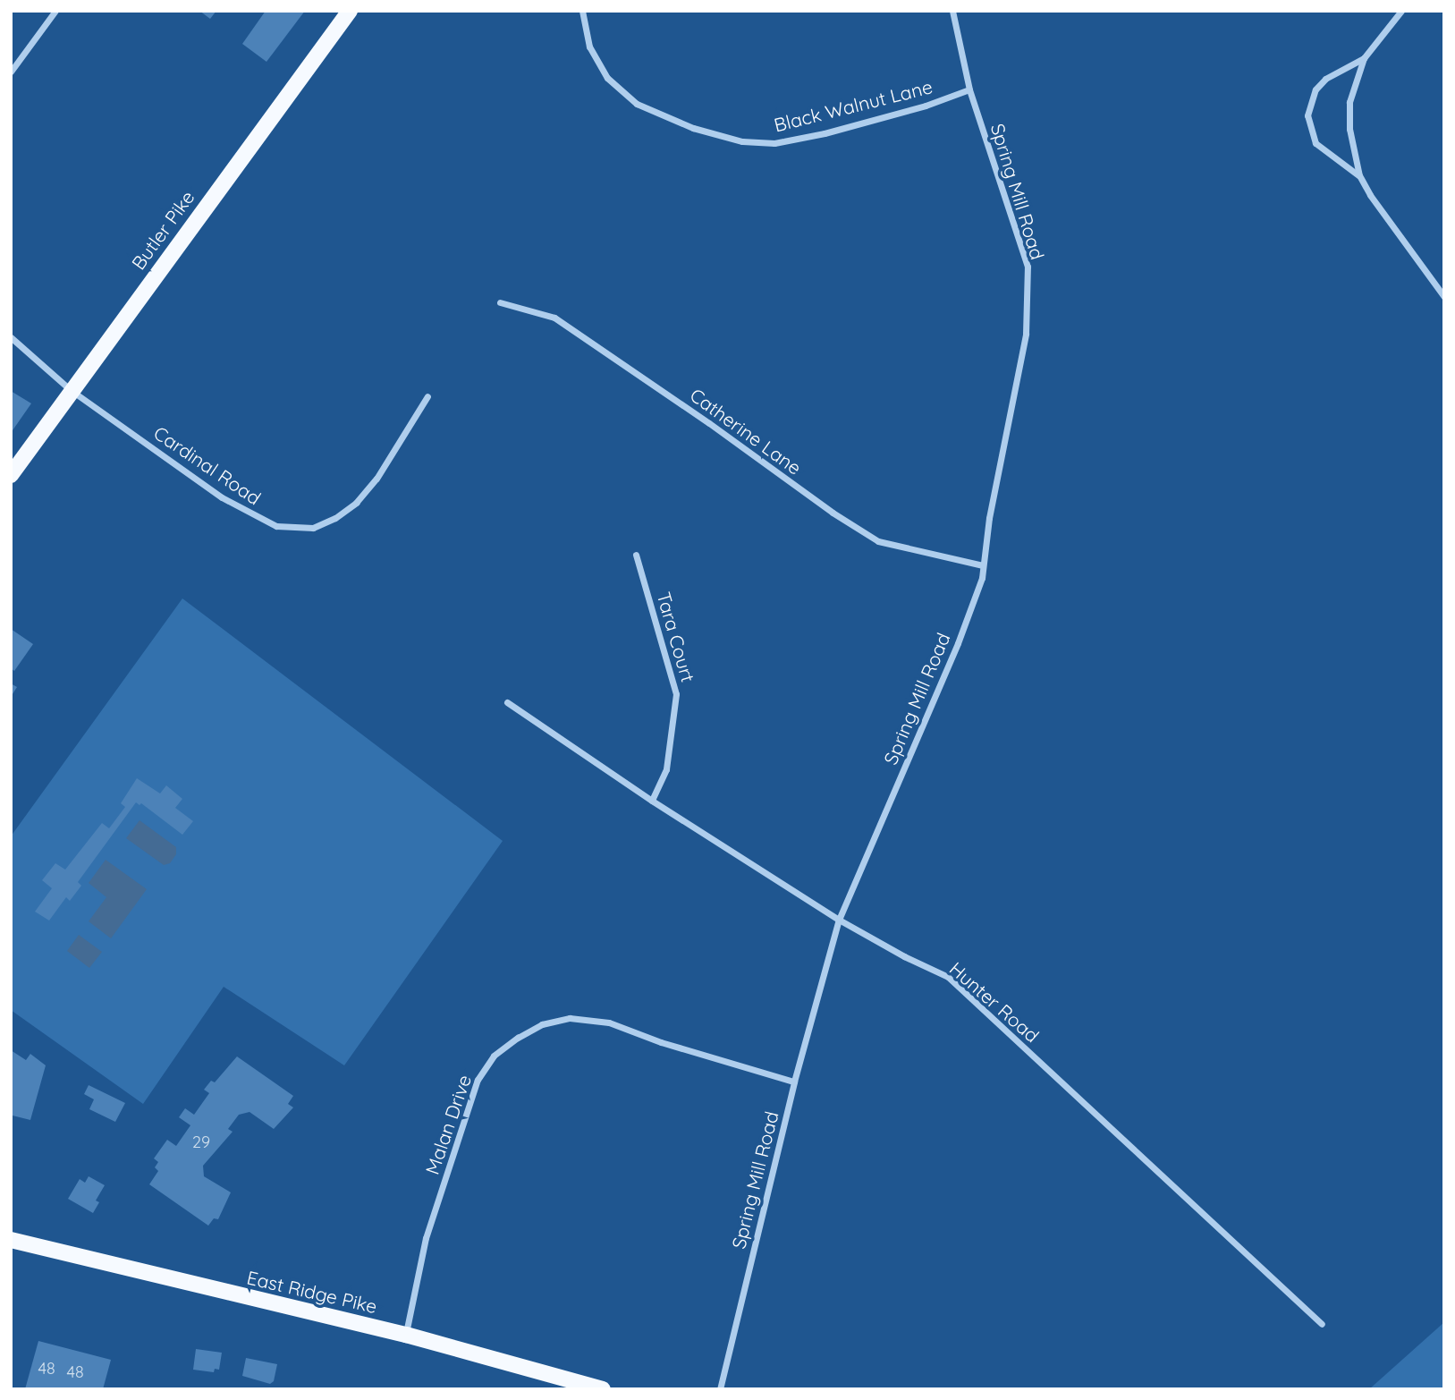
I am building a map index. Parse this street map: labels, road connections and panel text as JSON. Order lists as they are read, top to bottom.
{
  "streets": {
    "main road": ["Butler Pike", "East Ridge Pike"],
    "street": [
      "Black Walnut Lane",
      "Spring Mill Road",
      "Catherine Lane",
      "Cardinal Road",
      "Tara Court",
      "Hunter Road",
      "Malan Drive"
    ]
  },
  "crossings": [
    ["Black Walnut Lane", "Spring Mill Road"],
    ["Spring Mill Road", "Catherine Lane"],
    ["Spring Mill Road", "Hunter Road"],
    ["Spring Mill Road", "Malan Drive"],
    ["Butler Pike", "Cardinal Road"],
    ["Tara Court", "Hunter Road"],
    ["Malan Drive", "East Ridge Pike"]
  ],
  "house_numbers": ["29", "48", "48"]
}
